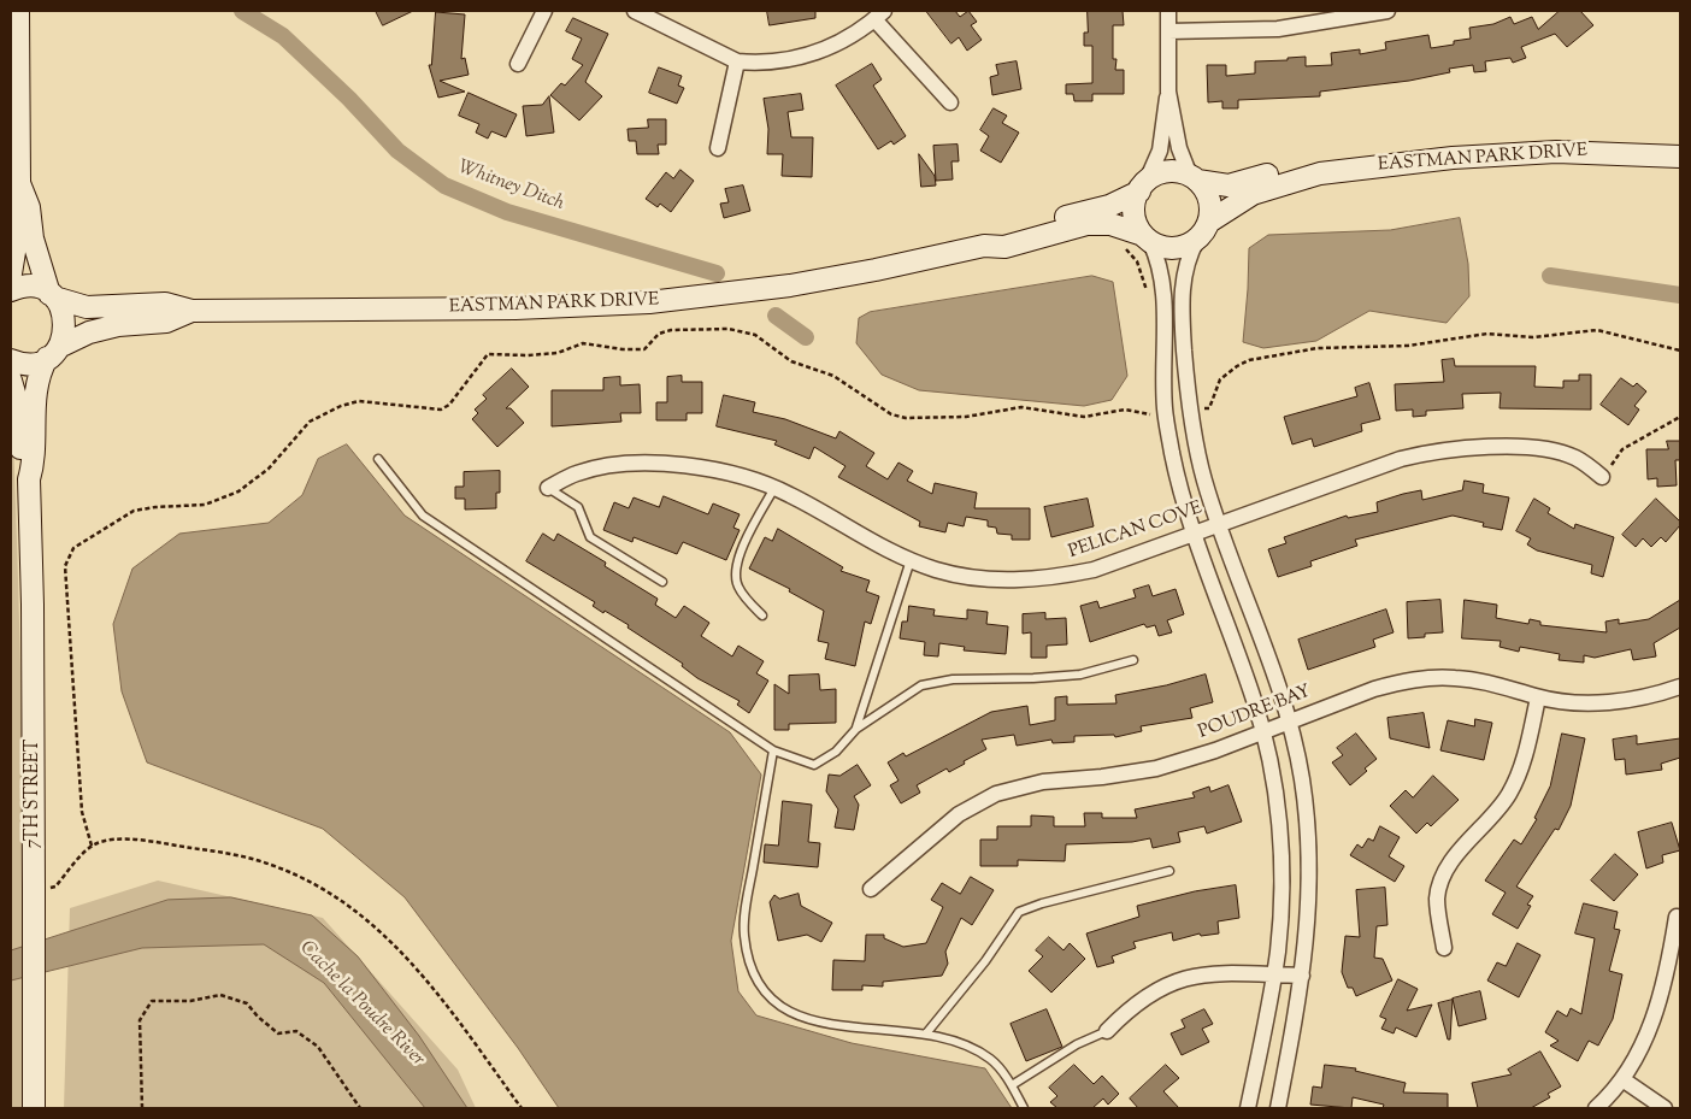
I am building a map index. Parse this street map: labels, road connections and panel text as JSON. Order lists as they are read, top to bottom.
{
  "streets": {
    "street": [
      "EASTMAN PARK DRIVE",
      "PELICAN COVE",
      "POUDRE BAY",
      "7TH STREET"
    ]
  },
  "crossings": [
    ["EASTMAN PARK DRIVE", "7TH STREET"]
  ],
  "water": ["Whitney Ditch", "Cache la Poudre River"]
}
